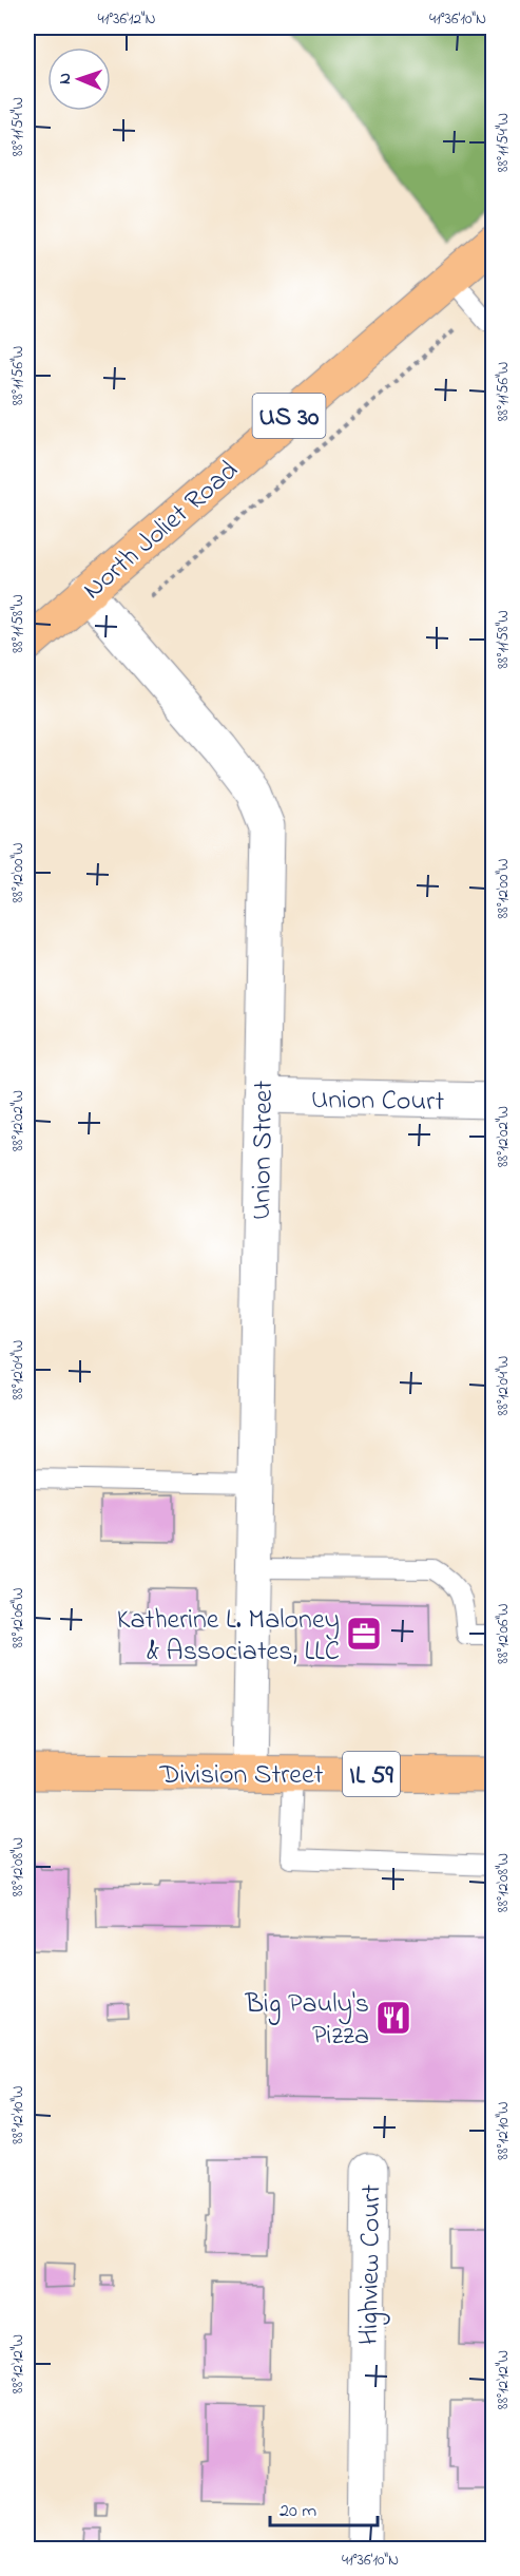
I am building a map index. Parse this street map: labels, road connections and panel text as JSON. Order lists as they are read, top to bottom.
{
  "streets": {
    "main road": [
      "US 30",
      "North Joliet Road",
      "Division Street",
      "IL 59"
    ],
    "street": ["Union Court", "Union Street", "Highview Court"]
  },
  "crossings": [
    ["North Joliet Road", "Union Street"],
    ["Union Court", "Union Street"],
    ["Union Street", "Division Street"]
  ],
  "places": {
    "office": ["Katherine L. Maloney & Associates, LLC"],
    "restaurant": ["Big Pauly's Pizza"]
  },
  "scale_bar": "20 m",
  "north": "left",
  "coordinates": [
    "41°36'12\"N",
    "41°36'10\"N",
    "88°11'54\"W",
    "88°11'56\"W",
    "88°11'58\"W",
    "88°12'00\"W",
    "88°12'02\"W",
    "88°12'04\"W",
    "88°12'06\"W",
    "88°12'08\"W",
    "88°12'10\"W",
    "88°12'12\"W"
  ]
}
